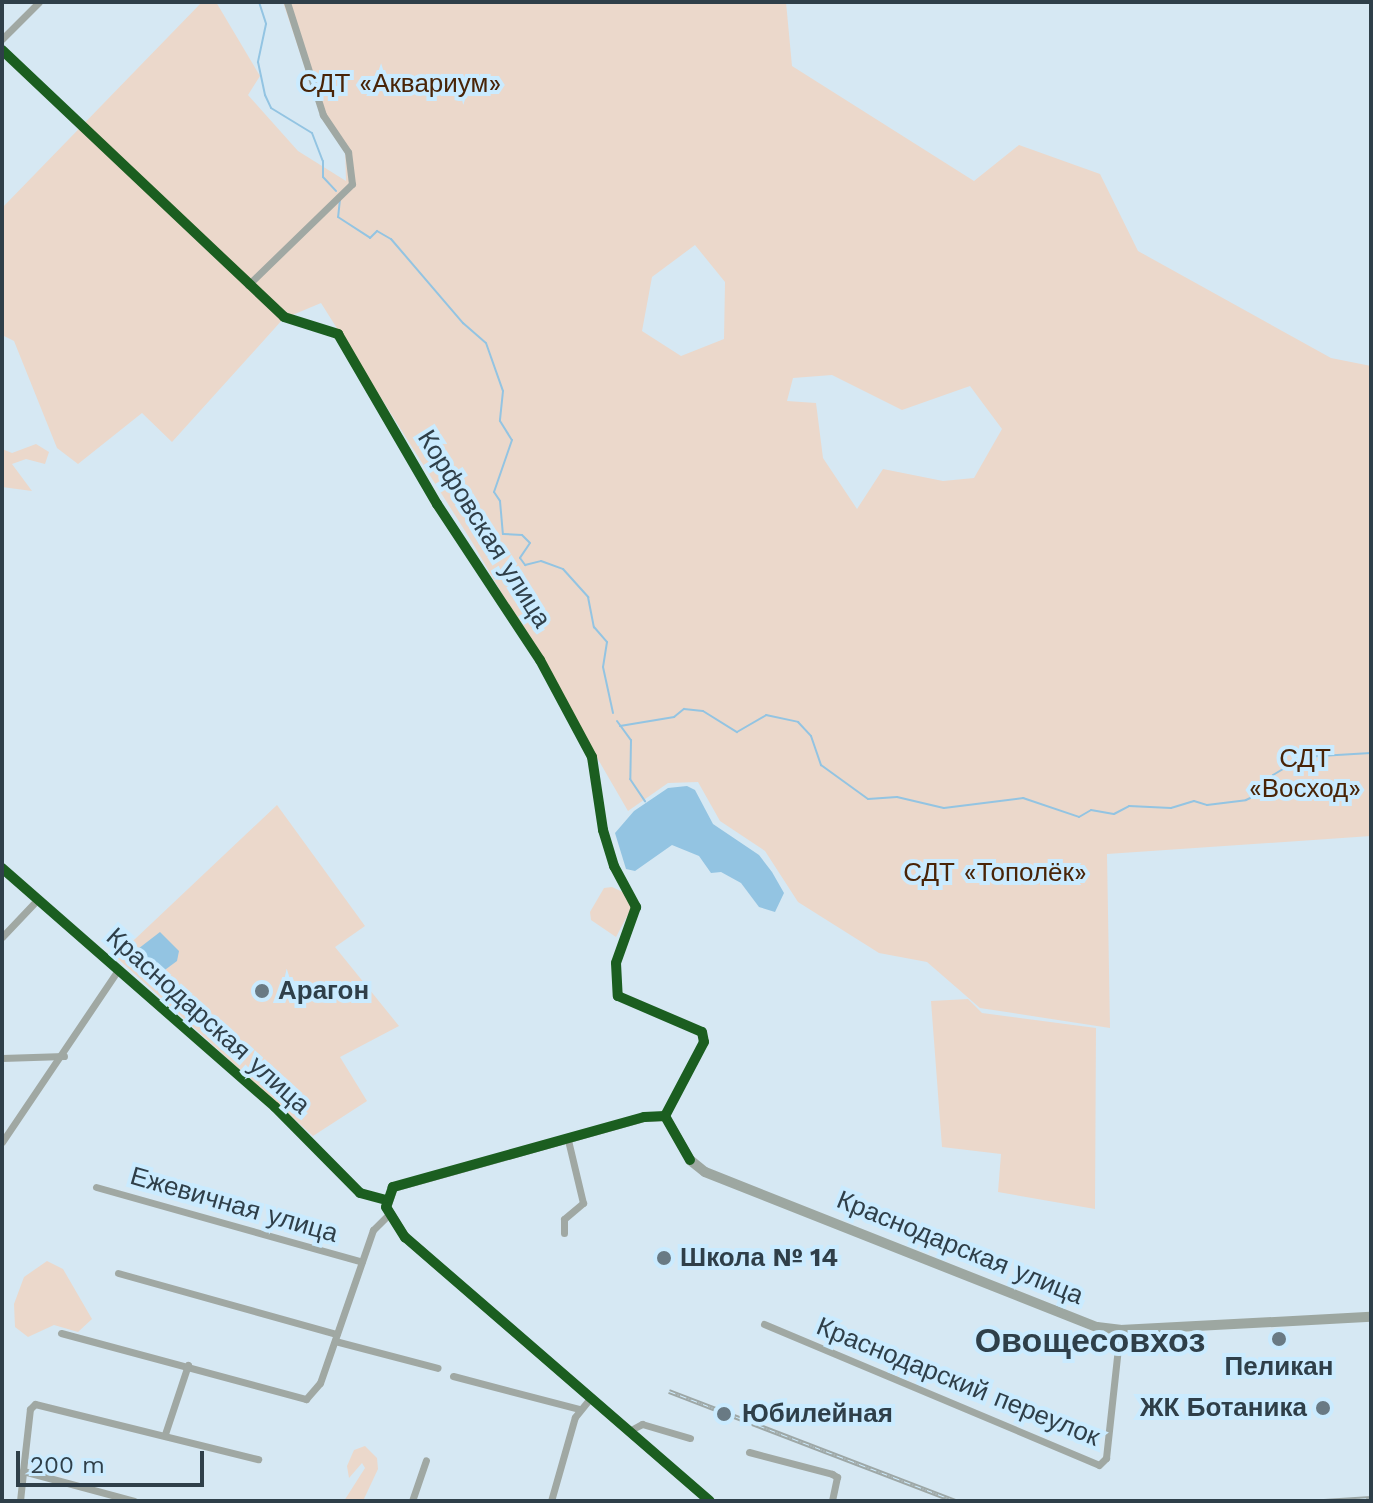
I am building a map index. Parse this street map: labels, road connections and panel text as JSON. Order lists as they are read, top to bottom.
{
  "streets": {
    "main road": ["Краснодарская улица"],
    "street": ["Корфовская улица", "Ежевичная улица", "Краснодарский переулок"]
  },
  "crossings": [
    ["Корфовская улица", "Краснодарская улица"],
    ["Краснодарская улица", "Краснодарский переулок"]
  ],
  "districts": ["Овощесовхоз"],
  "parks": ["СДТ «Аквариум»", "СДТ «Восход»", "СДТ «Тополёк»"],
  "places": [
    "Арагон",
    "Школа № 14",
    "Пеликан",
    "ЖК Ботаника",
    "Юбилейная"
  ],
  "scale_bar": "200 m"
}
